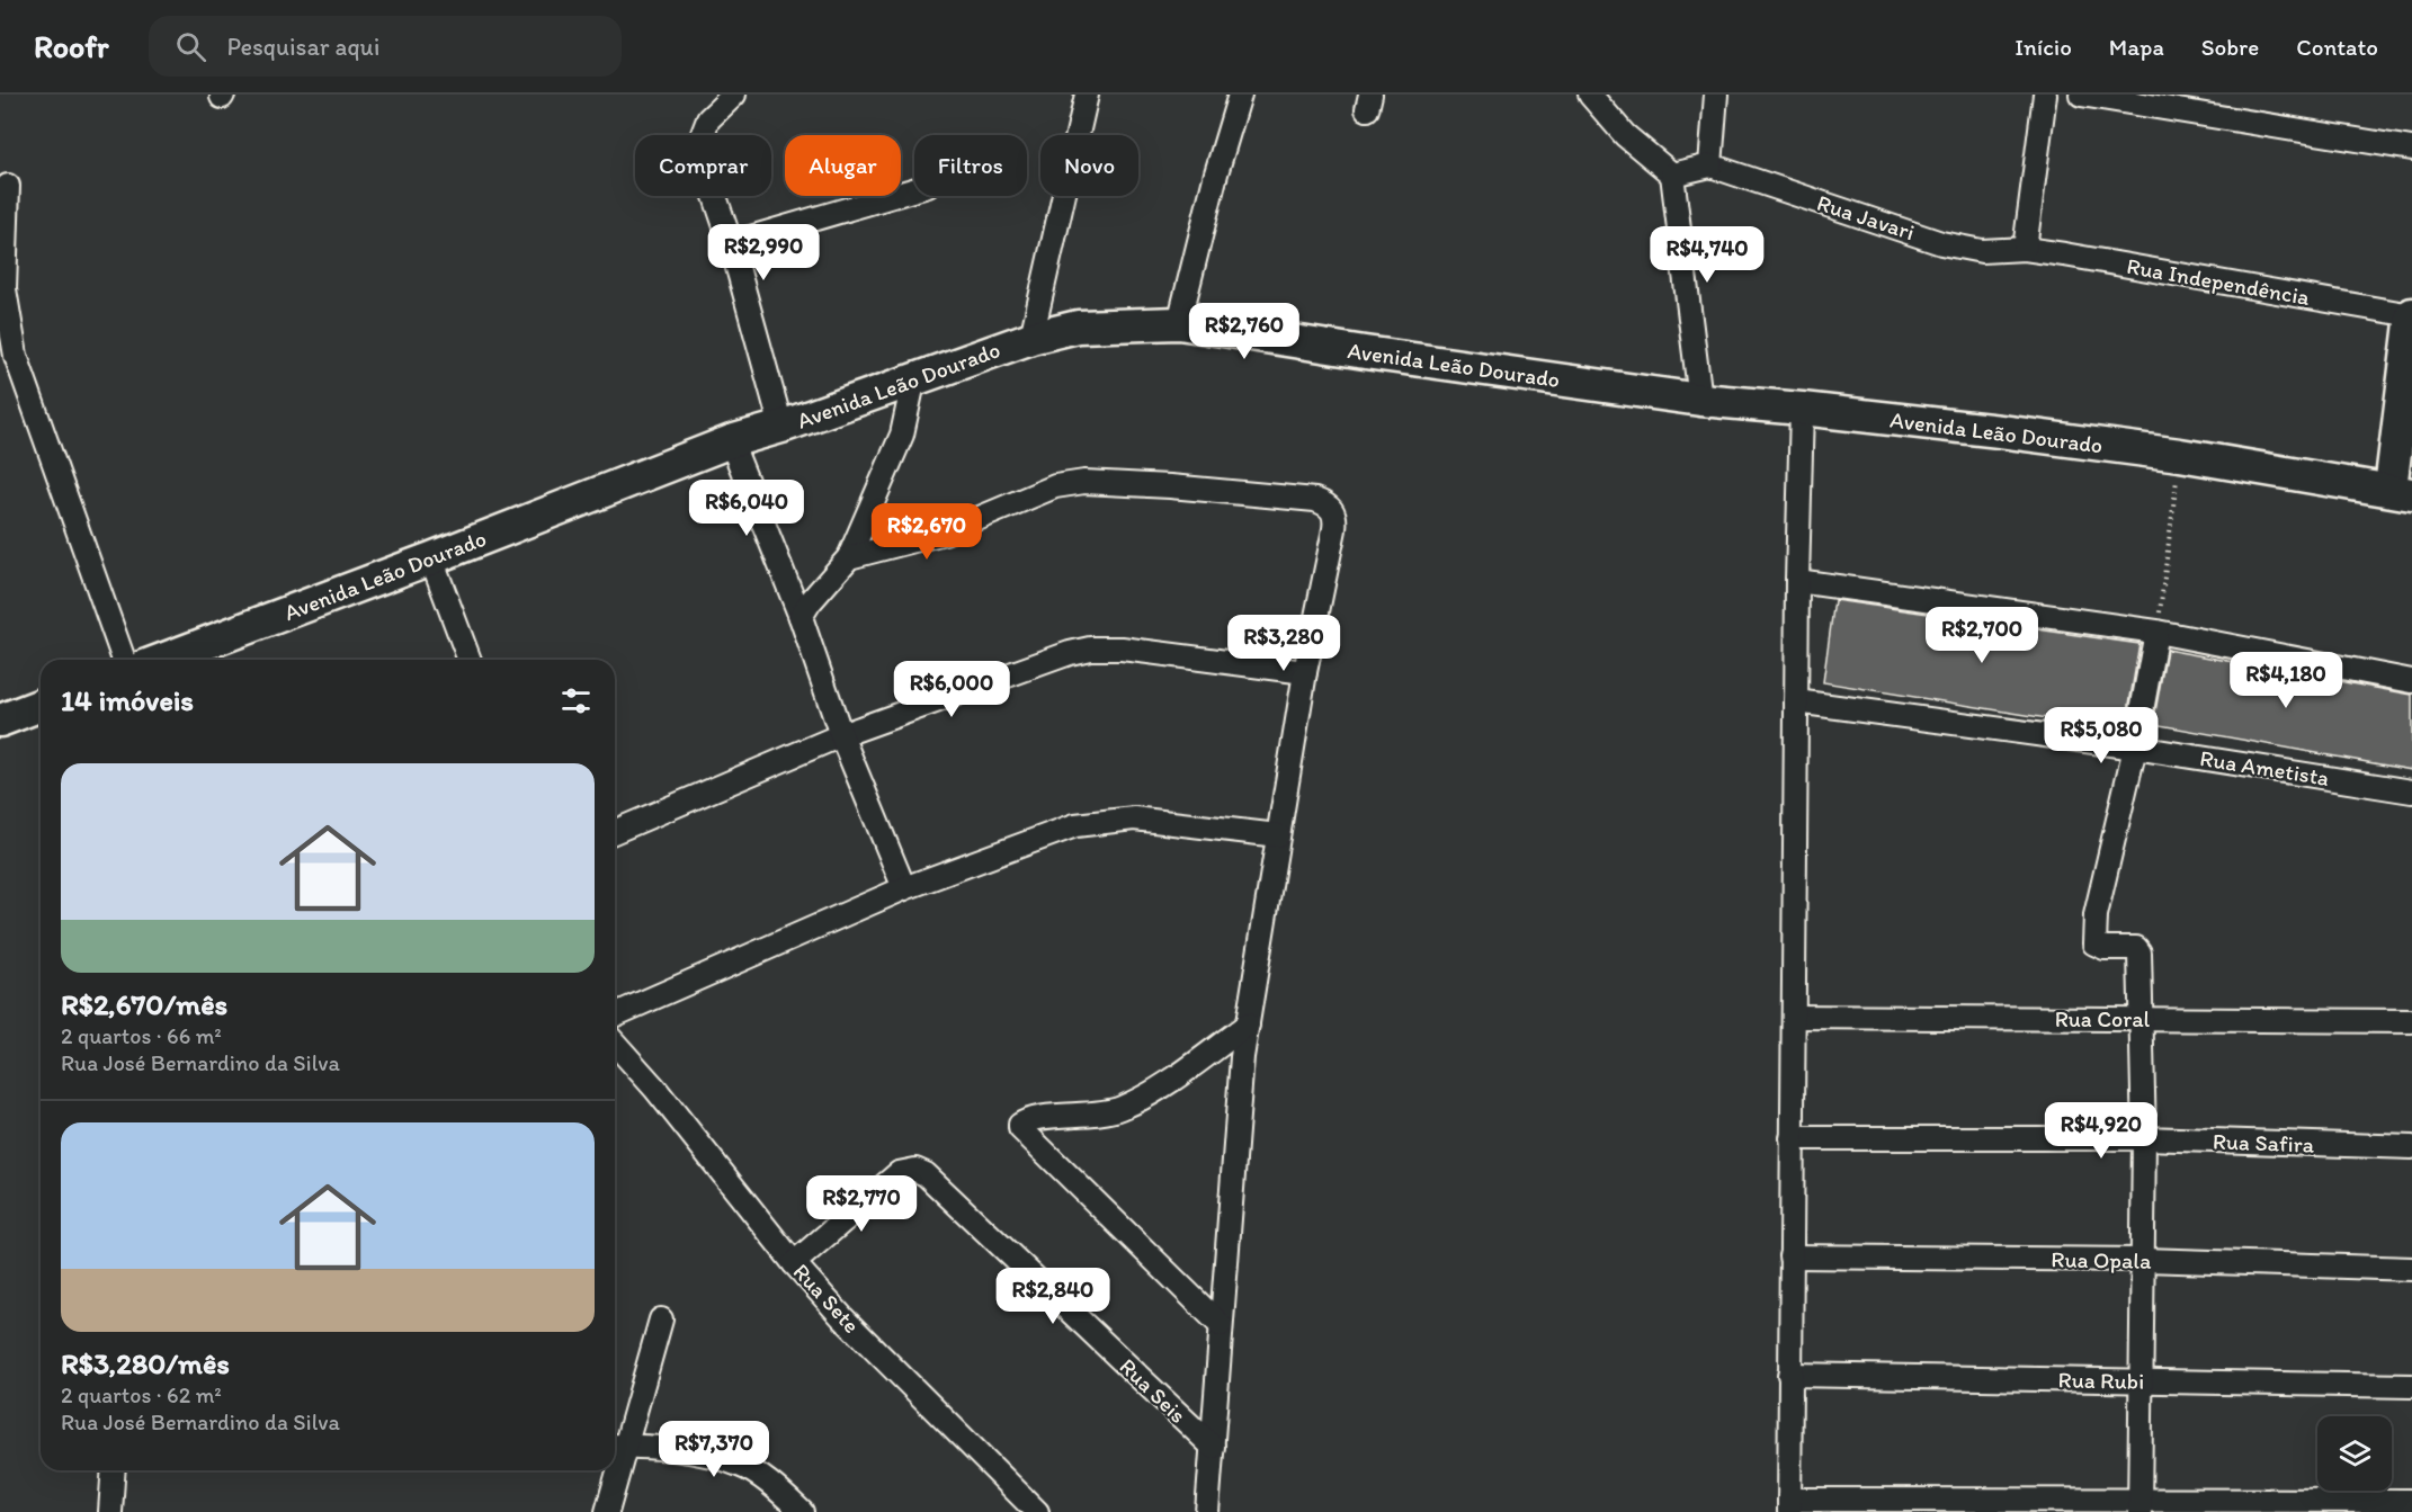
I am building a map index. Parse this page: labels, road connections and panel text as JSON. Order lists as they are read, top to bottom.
{
  "streets": {
    "main road": ["Avenida Leão Dourado"],
    "street": [
      "Rua Javari",
      "Rua Independência",
      "Rua Ametista",
      "Rua Coral",
      "Rua Safira",
      "Rua Opala",
      "Rua Sete",
      "Rua Rubi",
      "Rua Seis"
    ]
  },
  "crossings": [
    ["Rua Javari", "Rua Independência"],
    ["Rua Sete", "Rua Seis"]
  ],
  "page": {
    "header": "Roofr",
    "search": "Pesquisar aqui",
    "nav": [
      "Início",
      "Mapa",
      "Sobre",
      "Contato"
    ],
    "chip": [
      "Comprar",
      "Alugar",
      "Filtros",
      "Novo"
    ],
    "price": [
      "R$2,990",
      "R$4,740",
      "R$2,760",
      "R$6,040",
      "R$2,670",
      "R$2,700",
      "R$3,280",
      "R$4,180",
      "R$6,000",
      "R$5,080",
      "R$4,920",
      "R$2,770",
      "R$2,840",
      "R$7,370"
    ],
    "heading": "14 imóveis",
    "list": [
      {
        "name": "R$2,670/mês",
        "note": "2 quartos · 66 m² · Rua José Bernardino da Silva"
      },
      {
        "name": "R$3,280/mês",
        "note": "2 quartos · 62 m² · Rua José Bernardino da Silva"
      }
    ]
  }
}
